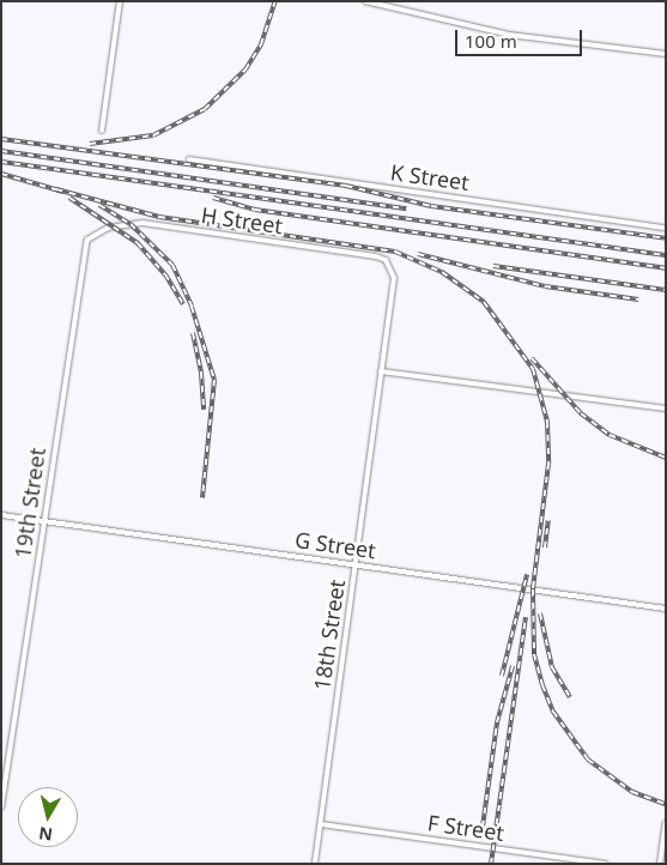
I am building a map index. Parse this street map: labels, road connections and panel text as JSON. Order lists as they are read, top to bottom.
{
  "streets": {
    "lane": [
      "K Street",
      "H Street",
      "19th Street",
      "G Street",
      "18th Street",
      "F Street"
    ]
  },
  "crossings": [
    ["H Street", "19th Street"],
    ["H Street", "18th Street"],
    ["19th Street", "G Street"],
    ["G Street", "18th Street"],
    ["18th Street", "F Street"]
  ],
  "scale_bar": "100 m",
  "north": "bottom"
}
